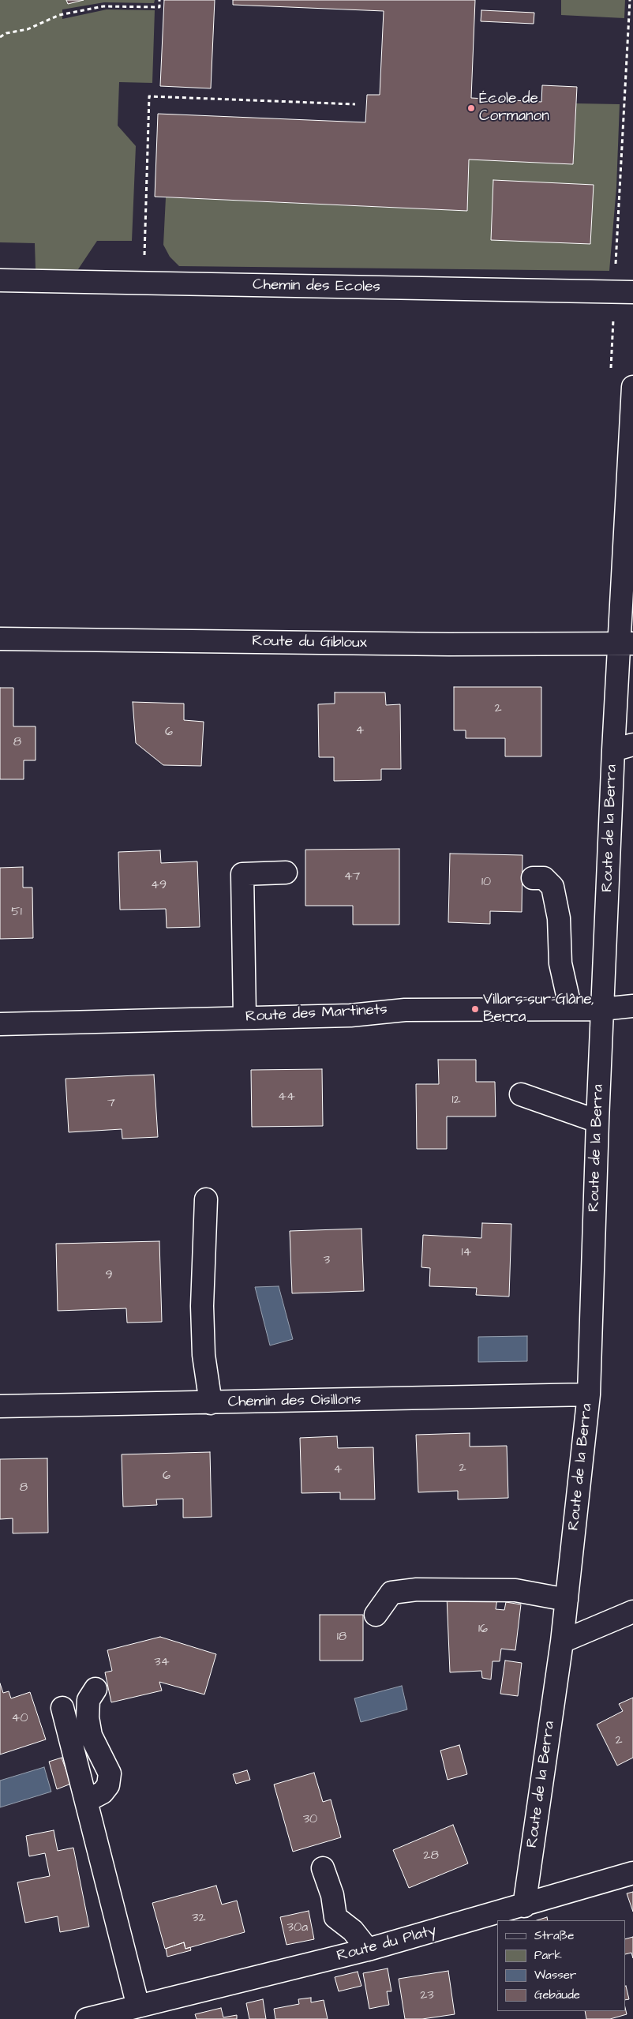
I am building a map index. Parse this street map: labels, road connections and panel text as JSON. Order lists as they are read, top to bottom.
{
  "streets": {
    "street": [
      "Chemin des Ecoles",
      "Route du Gibloux",
      "Route de la Berra",
      "Route des Martinets",
      "Chemin des Oisillons",
      "Route du Platy"
    ]
  },
  "crossings": [
    ["Route du Gibloux", "Route de la Berra"],
    ["Route de la Berra", "Route des Martinets"],
    ["Route de la Berra", "Chemin des Oisillons"],
    ["Route de la Berra", "Route du Platy"]
  ],
  "places": ["École de Cormanon", "Villars-sur-Glâne, Berra"],
  "house_numbers": [
    "2",
    "4",
    "6",
    "8",
    "47",
    "10",
    "49",
    "51",
    "44",
    "12",
    "7",
    "14",
    "3",
    "9",
    "2",
    "4",
    "6",
    "8",
    "16",
    "18",
    "34",
    "40",
    "2",
    "30",
    "28",
    "32",
    "30a",
    "23"
  ],
  "legend": [
    "Straße",
    "Park",
    "Wasser",
    "Gebäude"
  ]
}
